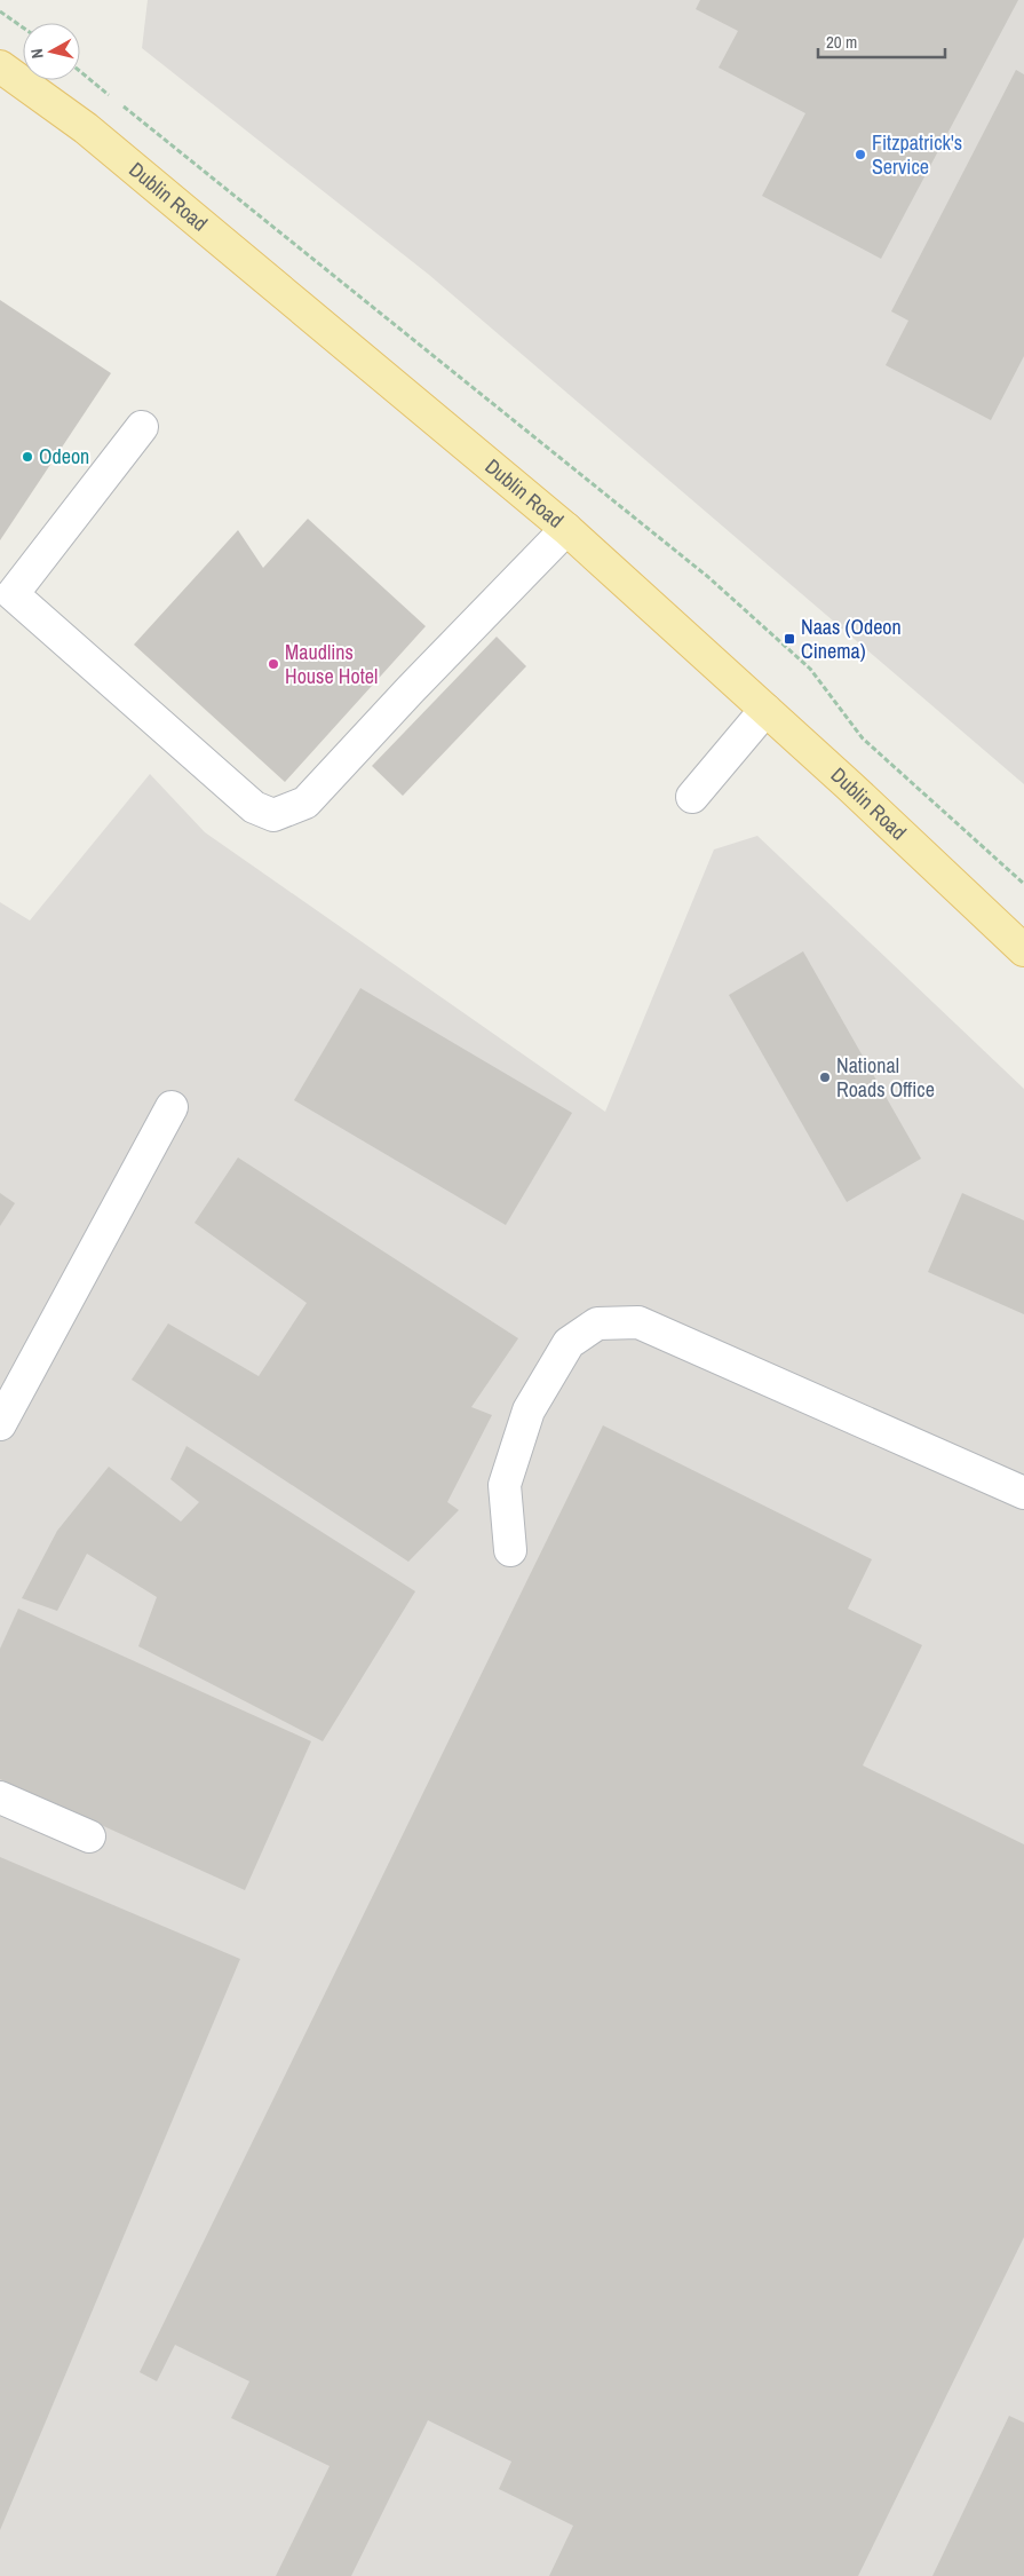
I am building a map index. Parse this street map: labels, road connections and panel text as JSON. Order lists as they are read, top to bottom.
{
  "streets": {
    "main road": ["Dublin Road"]
  },
  "places": {
    "other": [
      "Fitzpatrick's Service",
      "Odeon",
      "Maudlins House Hotel",
      "National Roads Office"
    ],
    "transit": ["Naas (Odeon Cinema)"]
  },
  "scale_bar": "20 m",
  "north": "left"
}
